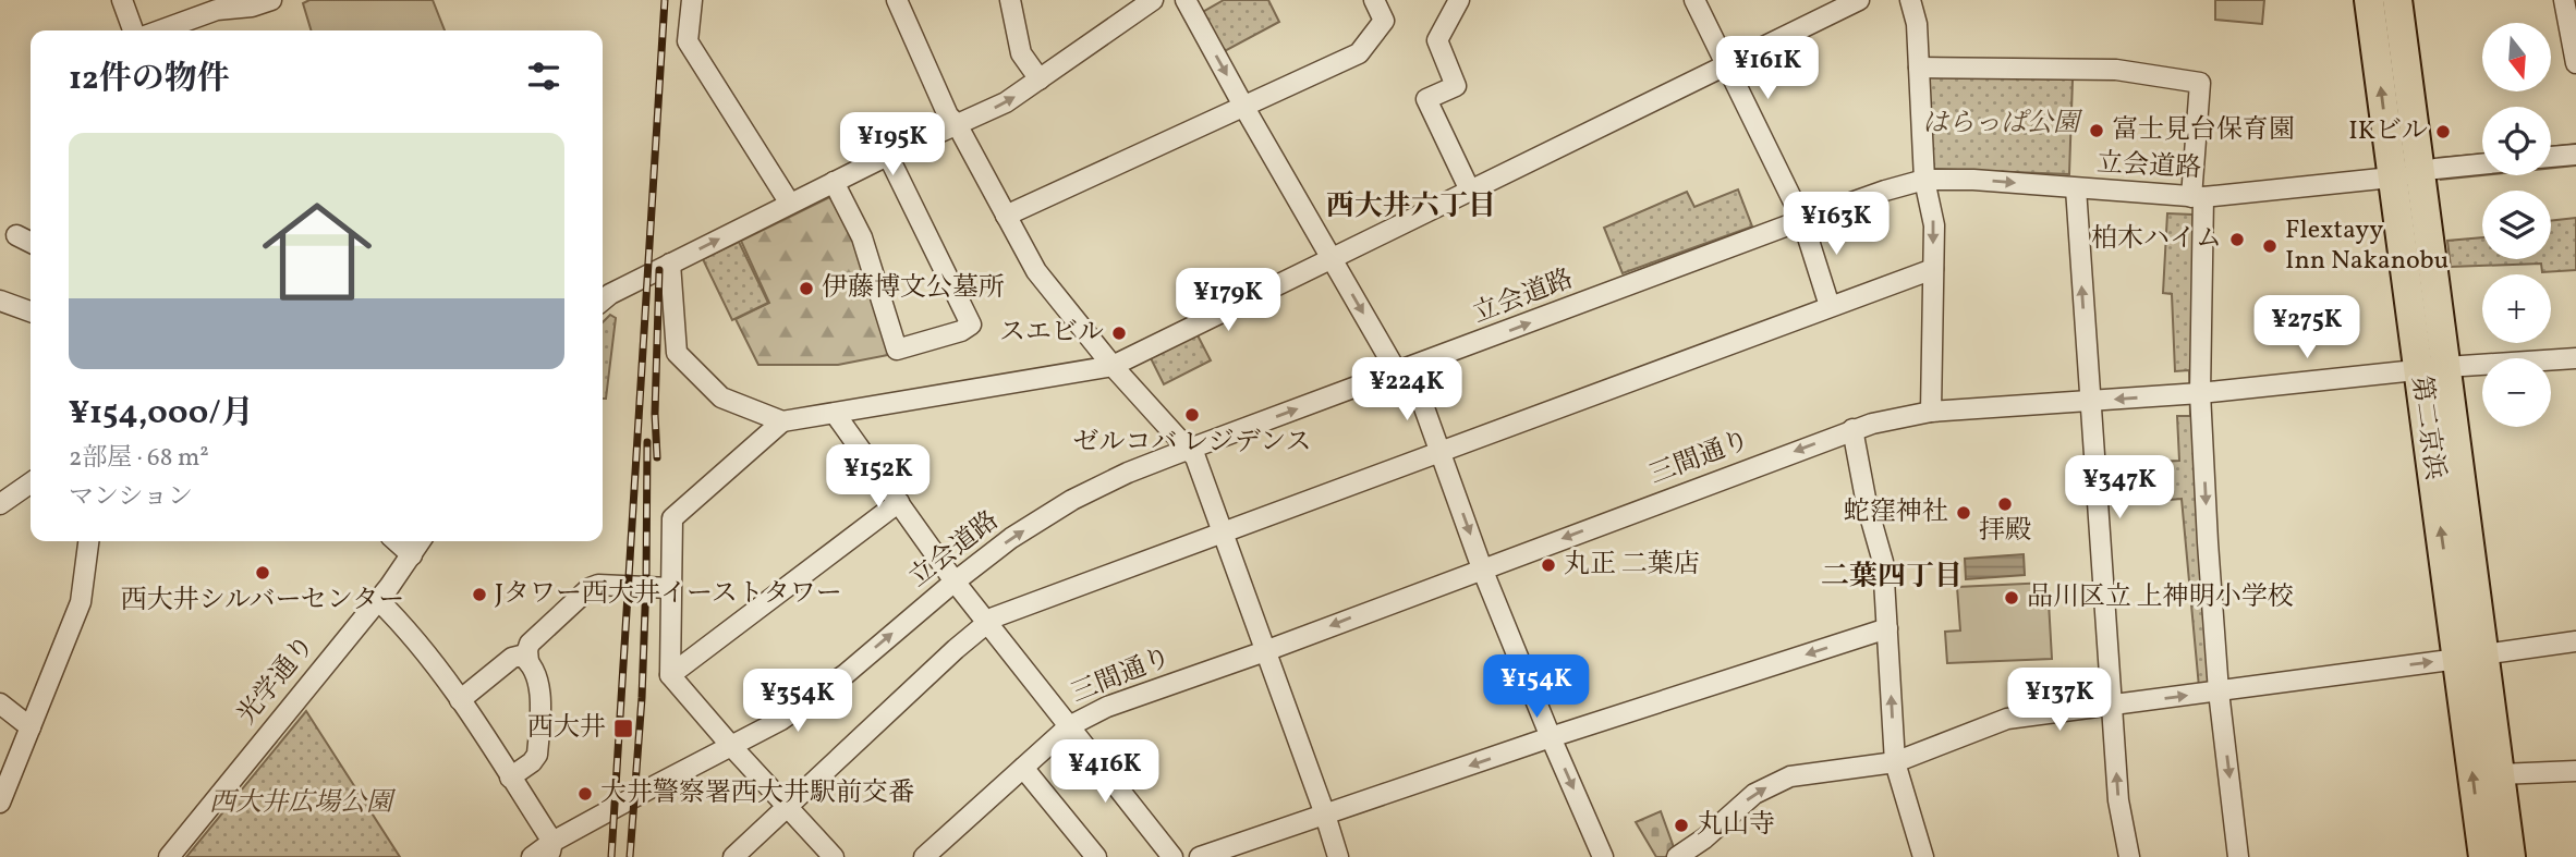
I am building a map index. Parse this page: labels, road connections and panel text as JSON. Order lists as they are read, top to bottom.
{
  "streets": {
    "highway": ["第二京浜"],
    "street": ["立会道路", "三間通り", "光学通り"]
  },
  "crossings": [
    ["立会道路", "第二京浜"],
    ["第二京浜", "三間通り"]
  ],
  "districts": ["西大井六丁目", "二葉四丁目"],
  "parks": ["はらっぱ公園", "西大井広場公園"],
  "places": {
    "other": [
      "富士見台保育園",
      "IKビル",
      "柏木ハイム",
      "Flextayy Inn Nakanobu",
      "伊藤博文公墓所",
      "スエビル",
      "ゼルコバ レジデンス",
      "拝殿",
      "蛇窪神社",
      "丸正 二葉店",
      "西大井シルバーセンター",
      "Jタワー西大井イーストタワー",
      "品川区立 上神明小学校",
      "大井警察署西大井駅前交番",
      "丸山寺"
    ],
    "transit": ["西大井"]
  },
  "north": "bottom",
  "page": {
    "map_buttons": ["+", "−"],
    "heading": "12件の物件",
    "price": [
      "¥161K",
      "¥195K",
      "¥163K",
      "¥179K",
      "¥275K",
      "¥224K",
      "¥152K",
      "¥347K",
      "¥154K",
      "¥137K",
      "¥354K",
      "¥416K"
    ],
    "list": [
      {
        "name": "¥154,000/月",
        "note": "2部屋 · 68 m² · マンション"
      }
    ]
  }
}
